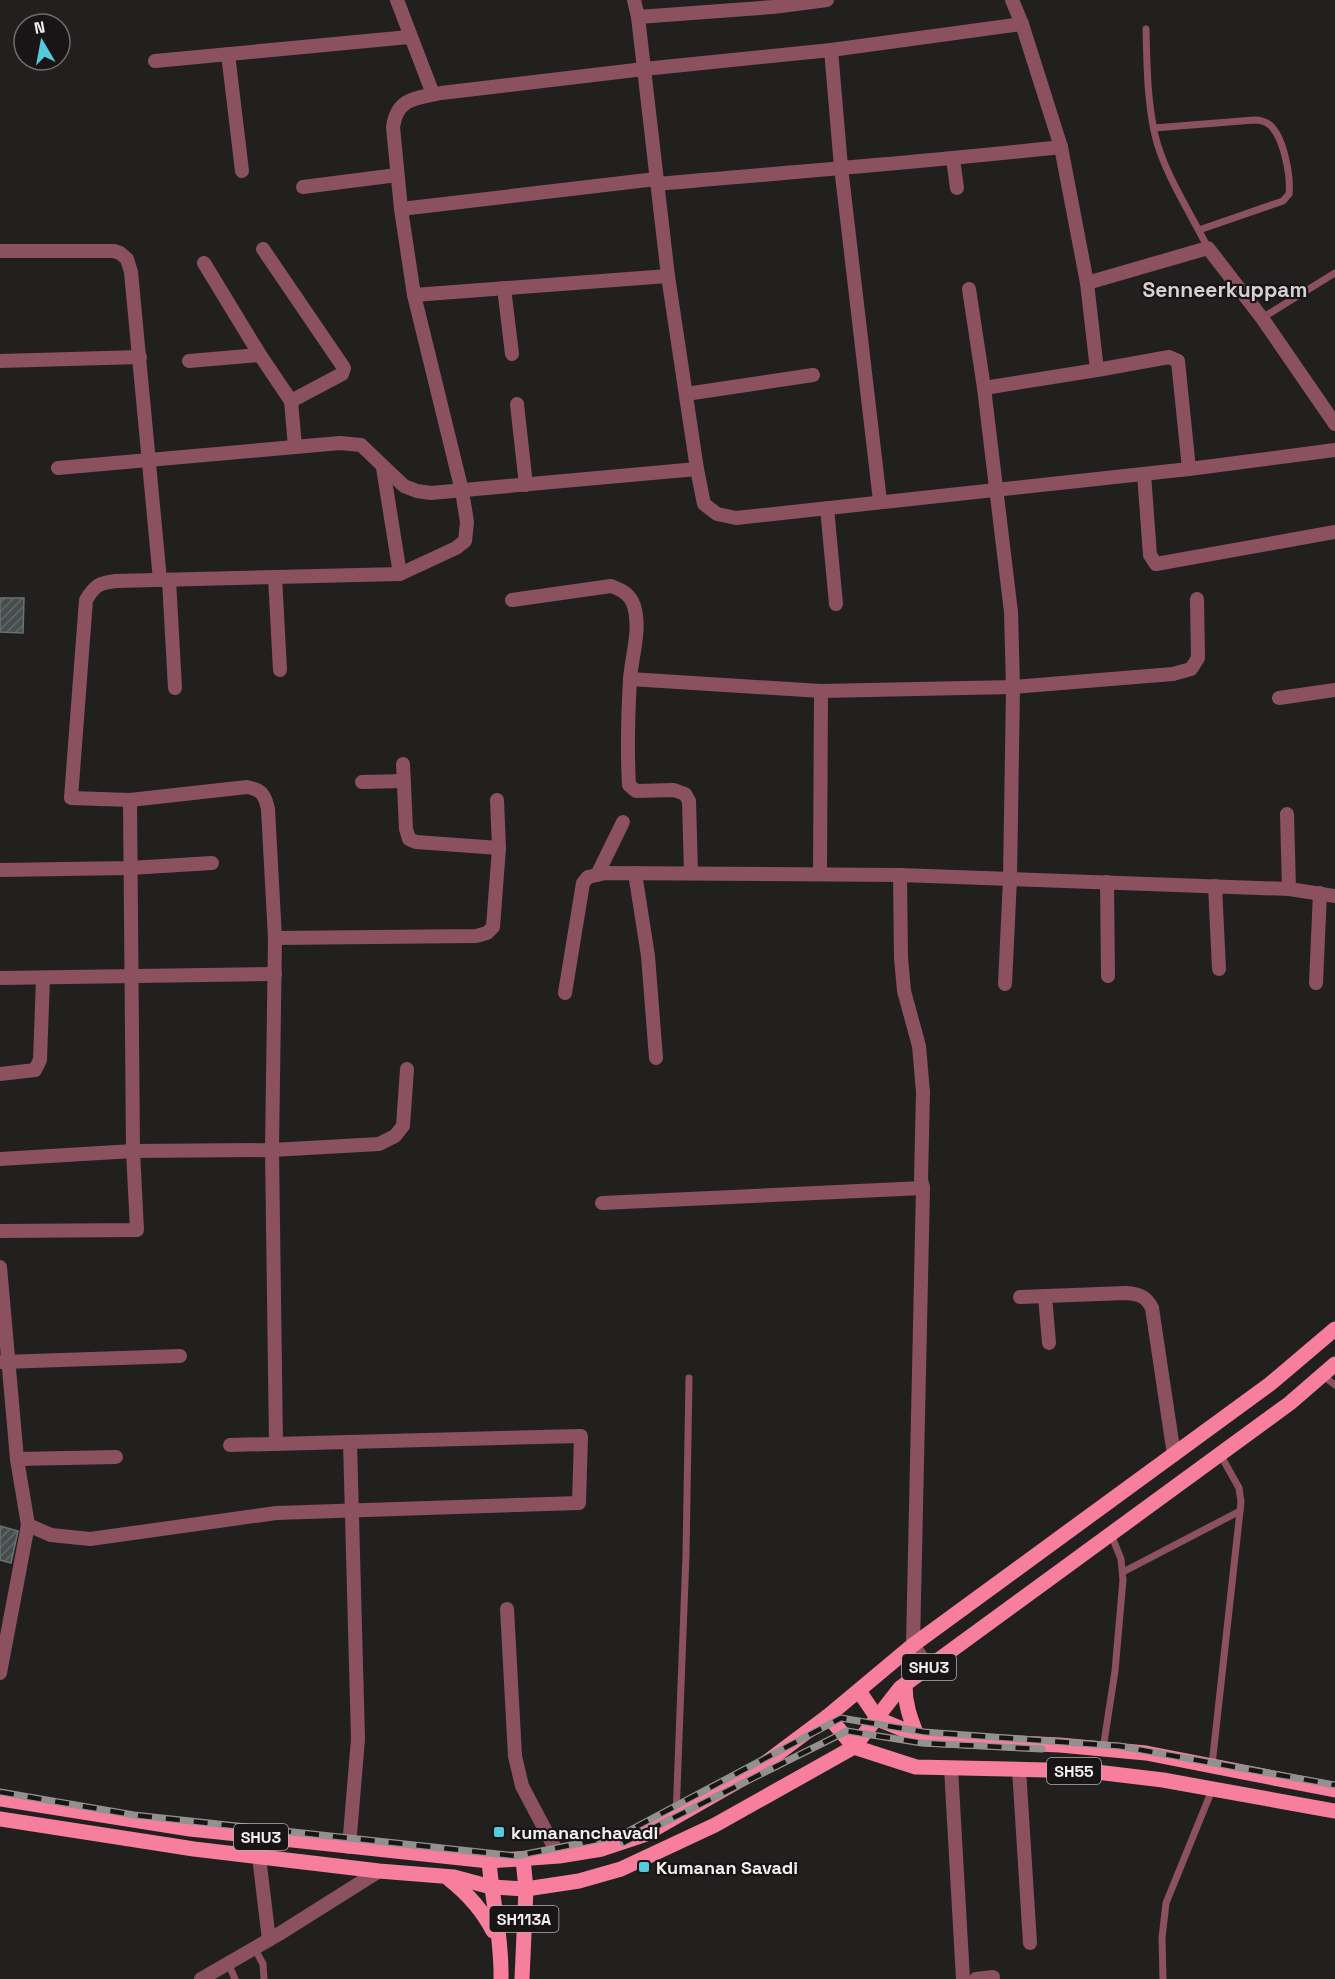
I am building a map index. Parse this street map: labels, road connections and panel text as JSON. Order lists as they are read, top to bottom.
{
  "streets": {
    "main road": ["SHU3", "SH55", "SH113A"]
  },
  "crossings": [
    ["SHU3", "SH55"],
    ["SHU3", "SH113A"]
  ],
  "districts": ["Senneerkuppam"],
  "places": {
    "transit": ["kumananchavadi", "Kumanan Savadi"]
  },
  "north": "top"
}
